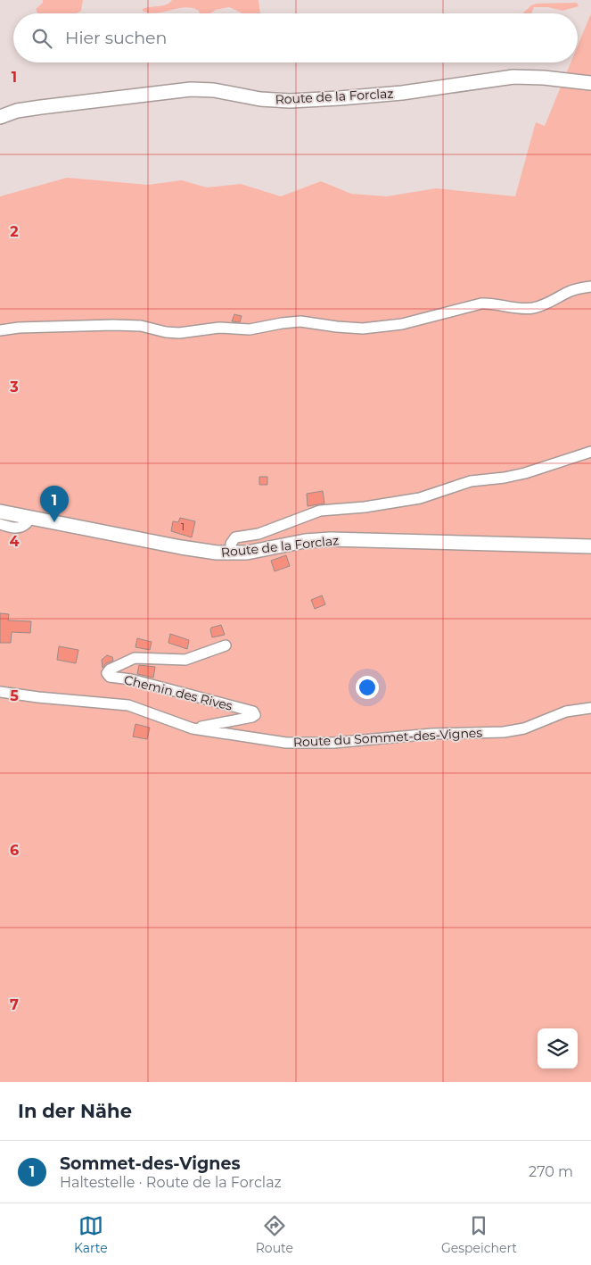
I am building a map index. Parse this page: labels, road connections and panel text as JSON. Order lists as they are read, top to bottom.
{
  "streets": {
    "main road": ["Route de la Forclaz"],
    "street": ["Chemin des Rives", "Route du Sommet-des-Vignes"]
  },
  "crossings": [
    ["Chemin des Rives", "Route du Sommet-des-Vignes"]
  ],
  "house_numbers": ["1"],
  "page": {
    "search": "Hier suchen",
    "pins": "1",
    "heading": "In der Nähe",
    "list": [
      {
        "mark": "1",
        "name": "Sommet-des-Vignes",
        "note": "Haltestelle · Route de la Forclaz",
        "value": "270 m"
      }
    ],
    "nav": ["Karte", "Route", "Gespeichert"]
  },
  "grid": {
    "rows": [
      "1",
      "2",
      "3",
      "4",
      "5",
      "6",
      "7"
    ]
  }
}
